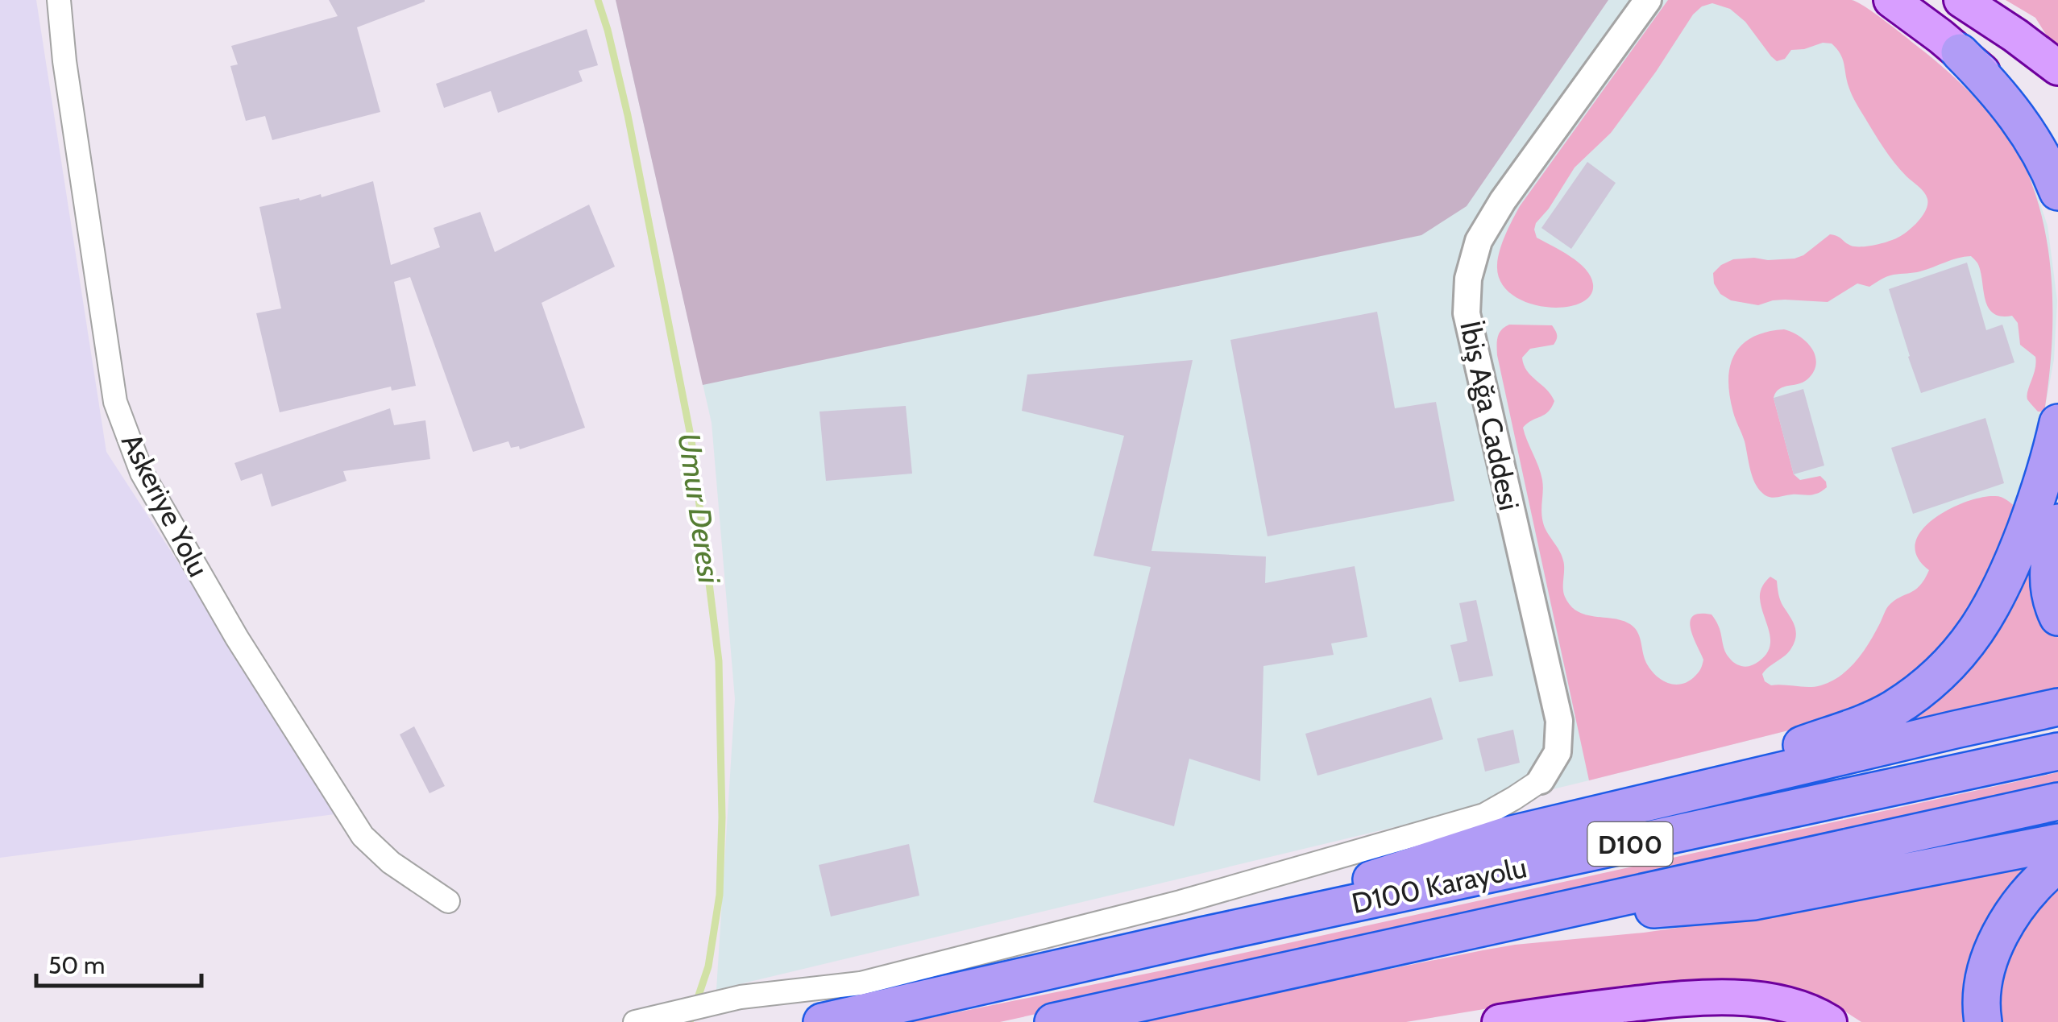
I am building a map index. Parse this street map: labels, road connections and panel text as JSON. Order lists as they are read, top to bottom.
{
  "streets": {
    "highway": ["D100", "D100 Karayolu"],
    "street": ["İbiş Ağa Caddesi", "Askeriye Yolu"]
  },
  "water": ["Umur Deresi"],
  "scale_bar": "50 m"
}
